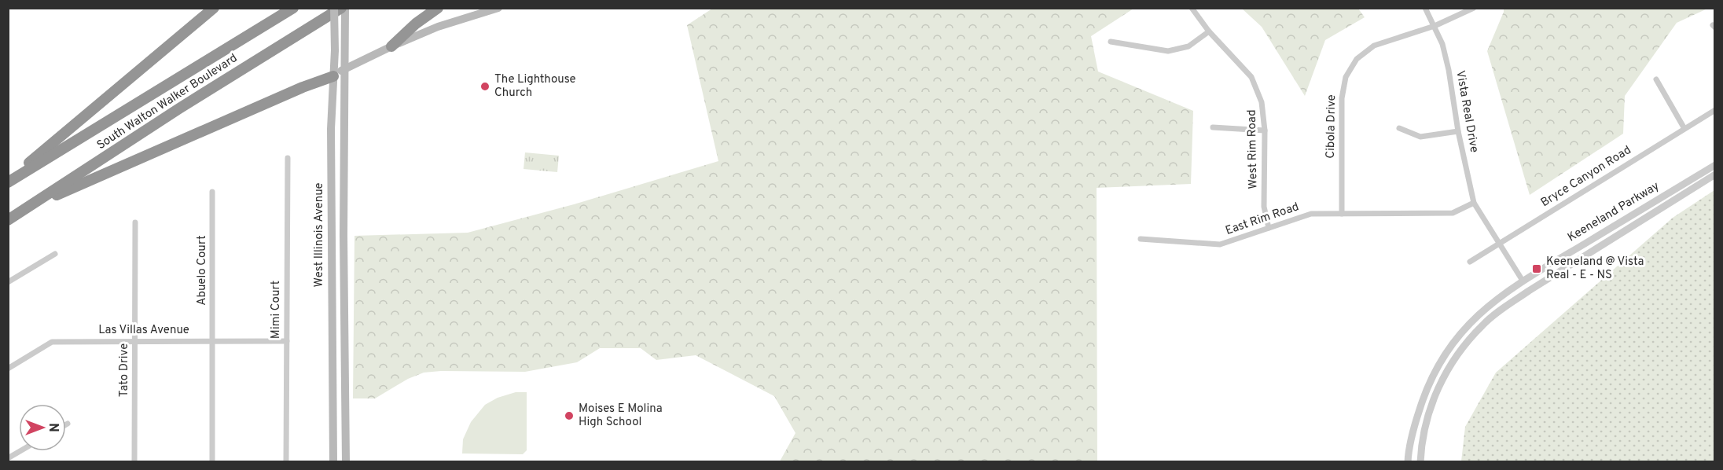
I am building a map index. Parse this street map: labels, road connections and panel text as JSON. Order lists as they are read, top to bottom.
{
  "streets": {
    "highway": ["South Walton Walker Boulevard"],
    "main road": ["West Illinois Avenue"],
    "street": [
      "Vista Real Drive",
      "Cibola Drive",
      "West Rim Road",
      "Bryce Canyon Road",
      "Keeneland Parkway",
      "East Rim Road",
      "Abuelo Court",
      "Mimi Court",
      "Las Villas Avenue",
      "Tato Drive"
    ]
  },
  "crossings": [
    ["Vista Real Drive", "Cibola Drive"],
    ["Vista Real Drive", "Bryce Canyon Road"],
    ["Vista Real Drive", "Keeneland Parkway"],
    ["Vista Real Drive", "East Rim Road"],
    ["Cibola Drive", "East Rim Road"],
    ["West Rim Road", "East Rim Road"],
    ["Abuelo Court", "Las Villas Avenue"],
    ["Mimi Court", "Las Villas Avenue"],
    ["Las Villas Avenue", "Tato Drive"]
  ],
  "places": {
    "other": ["The Lighthouse Church", "Moises E Molina High School"],
    "transit": ["Keeneland @ Vista Real - E - NS"]
  },
  "north": "right"
}
